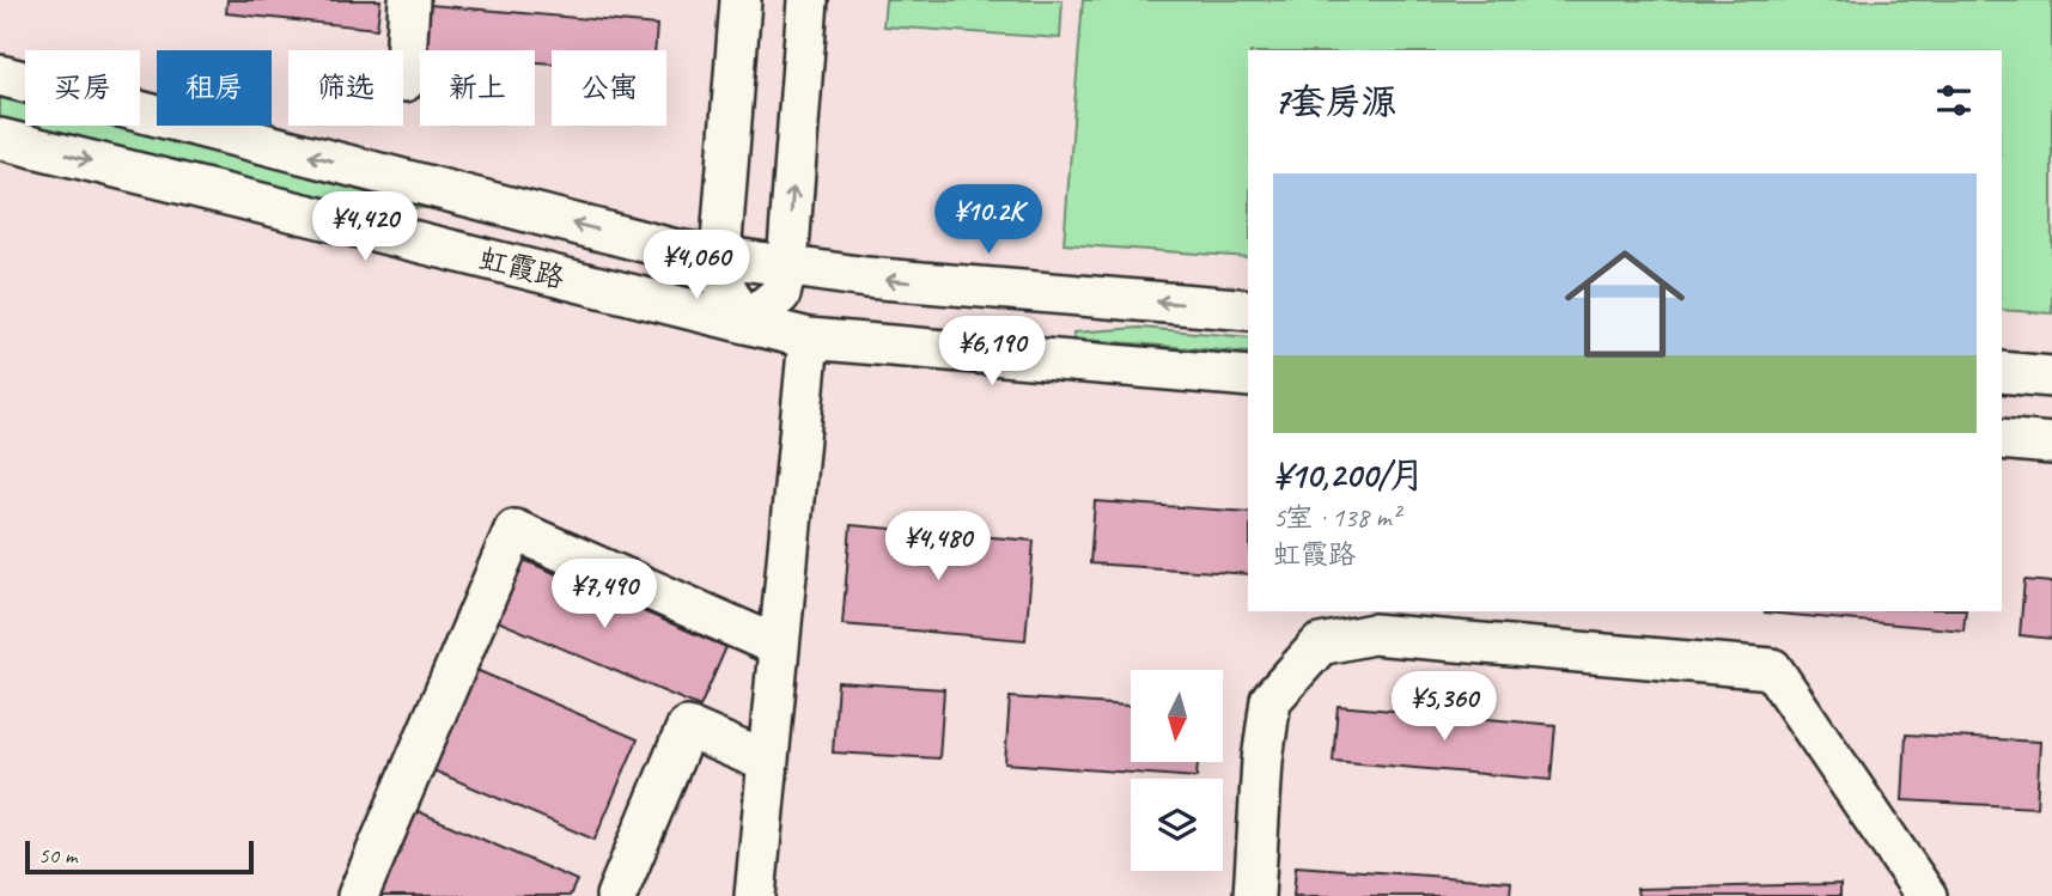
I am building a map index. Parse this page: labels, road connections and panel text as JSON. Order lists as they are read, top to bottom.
{
  "streets": {
    "street": ["虹霞路"]
  },
  "scale_bar": "50 m",
  "north": "bottom",
  "page": {
    "chip": [
      "买房",
      "租房",
      "筛选",
      "新上",
      "公寓"
    ],
    "heading": "7套房源",
    "list": [
      {
        "name": "¥10,200/月",
        "note": "5室 · 138 m² · 虹霞路"
      }
    ],
    "price": [
      "¥10.2K",
      "¥4,420",
      "¥4,060",
      "¥6,190",
      "¥4,480",
      "¥7,490",
      "¥5,360"
    ],
    "scale": "50 m"
  }
}
